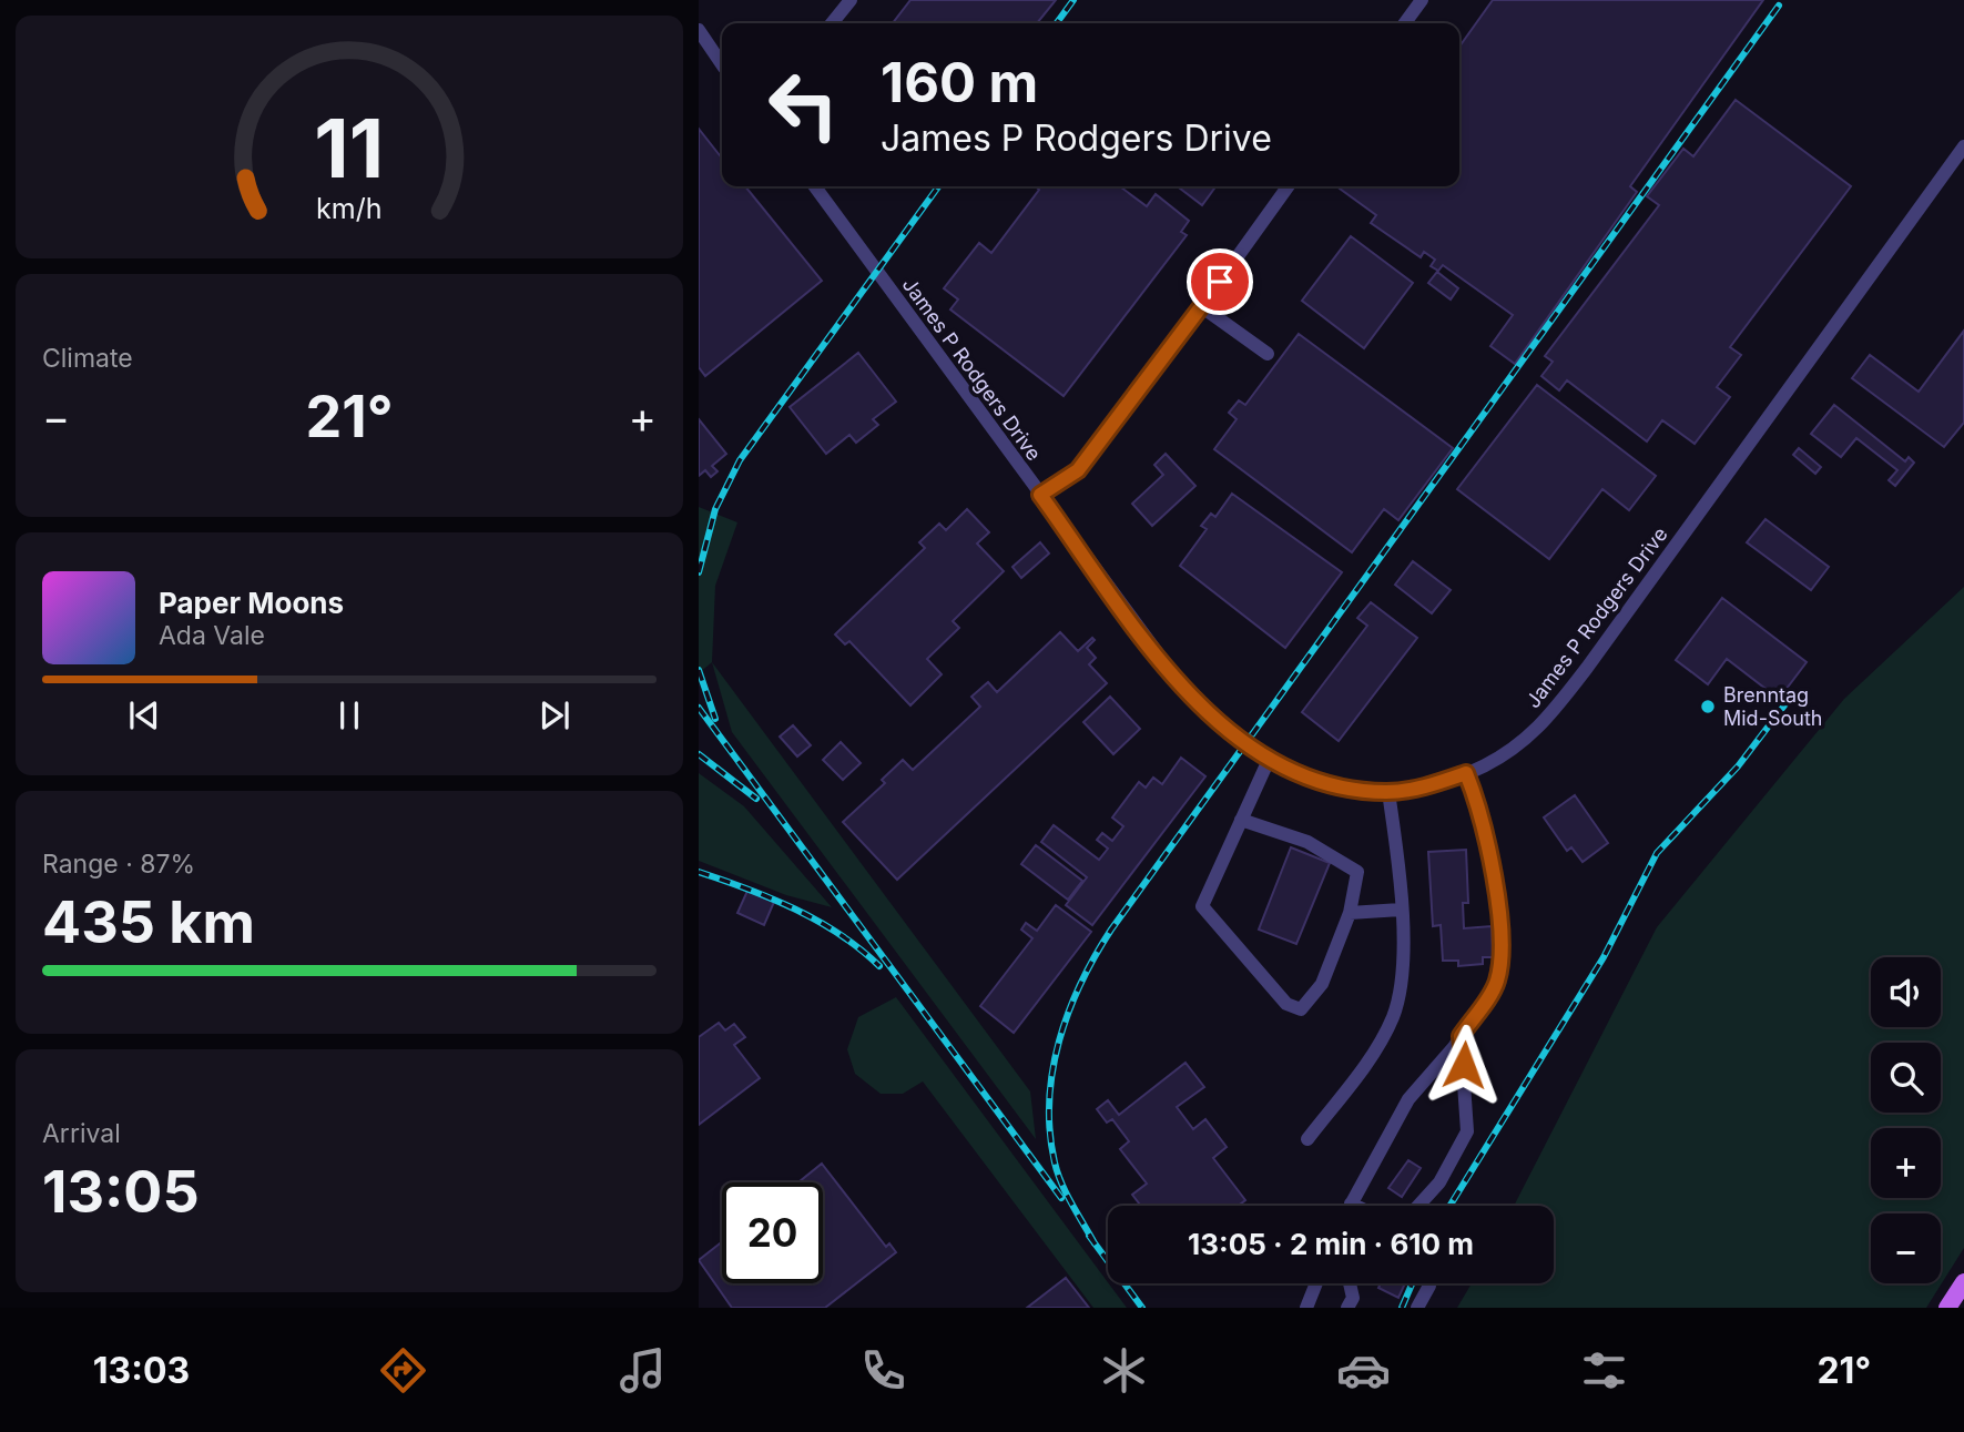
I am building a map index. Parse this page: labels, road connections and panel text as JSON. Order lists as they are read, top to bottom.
{
  "streets": {
    "street": ["James P Rodgers Drive"]
  },
  "places": ["Brenntag Mid-South"],
  "page": {
    "turn": ["160 m", "James P Rodgers Drive"],
    "tile": [
      "Climate",
      ["Range · 87%", "435 km"],
      ["Arrival", "13:05"]
    ],
    "heat": ["−", "21°", "+"],
    "song": ["Paper Moons", "Ada Vale"],
    "map_buttons": ["+", "−"],
    "limit": "20",
    "trip": "13:05 · 2 min · 610 m",
    "tabs": ["13:03", "21°"],
    "gauge": ["11", "km/h"]
  }
}
